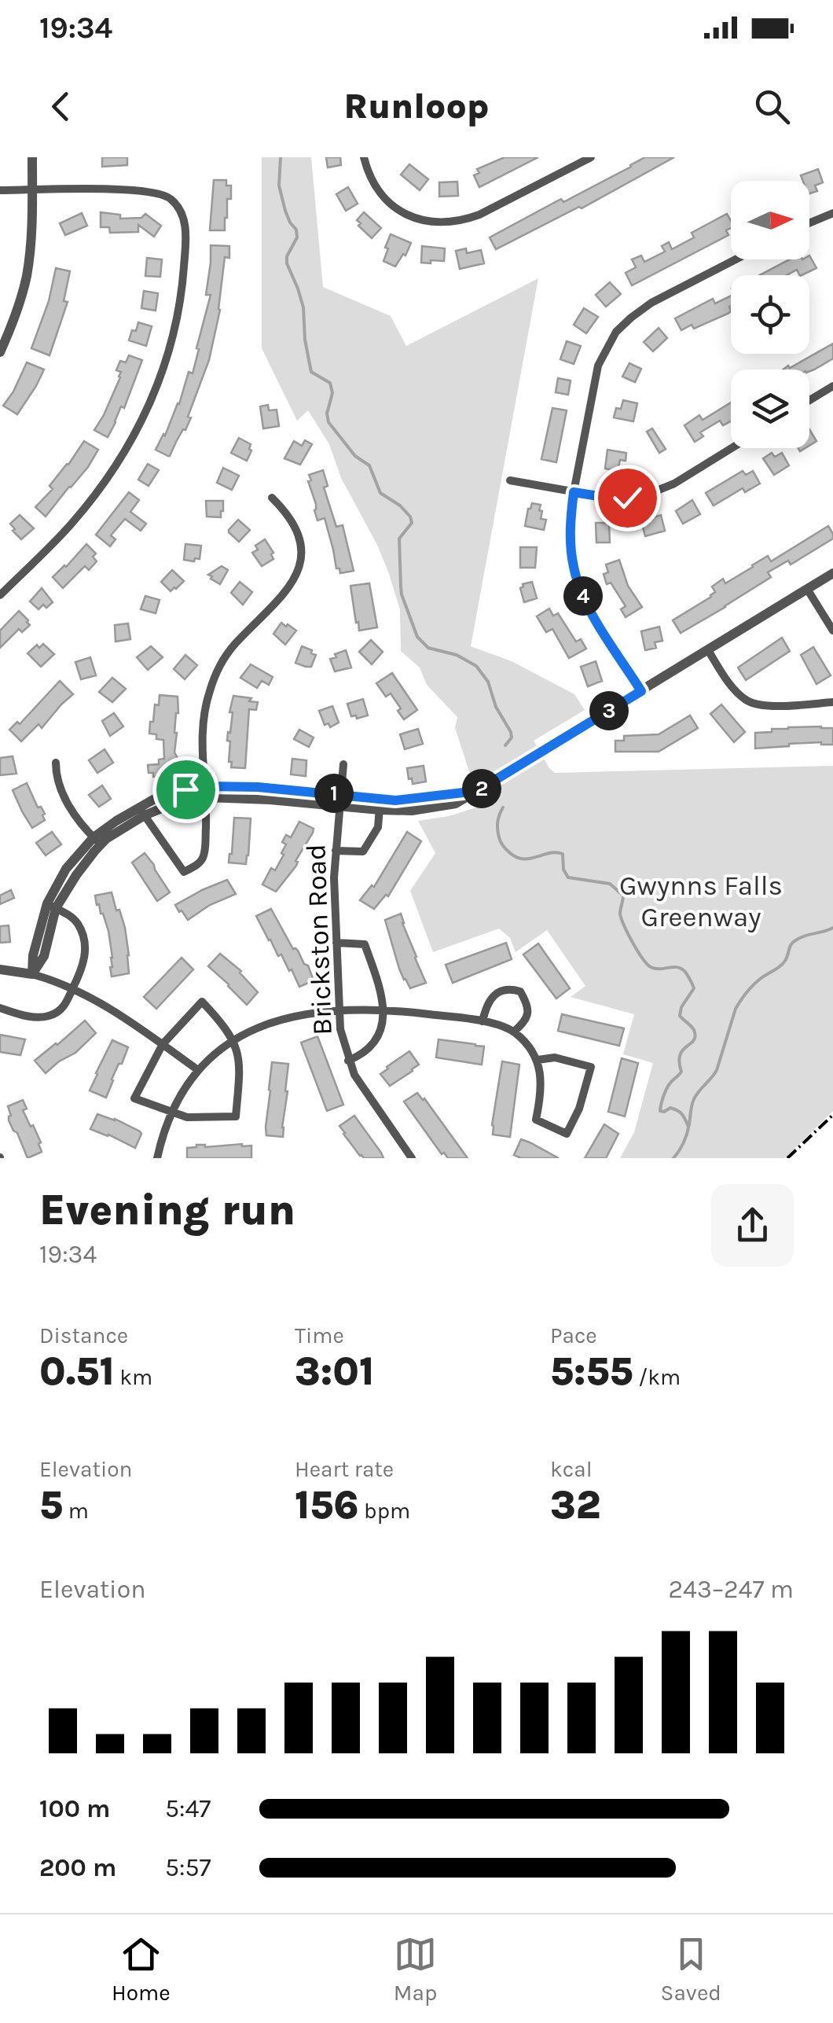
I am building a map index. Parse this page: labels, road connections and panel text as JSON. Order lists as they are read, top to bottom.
{
  "streets": {
    "street": ["Brickston Road"]
  },
  "parks": ["Gwynns Falls Greenway"],
  "north": "right",
  "page": {
    "status": "19:34",
    "header": "Runloop",
    "pins": [
      "4",
      "3",
      "2",
      "1"
    ],
    "heading": ["Evening run", "19:34"],
    "stats": [
      ["Distance", "0.51 km"],
      ["Time", "3:01"],
      ["Pace", "5:55 /km"],
      ["Elevation", "5 m"],
      ["Heart rate", "156 bpm"],
      ["kcal", "32"]
    ],
    "chart": ["Elevation", "243–247 m"],
    "list": [
      {
        "name": "100 m",
        "note": "5:47"
      },
      {
        "name": "200 m",
        "note": "5:57"
      }
    ],
    "tabs": ["Home", "Map", "Saved"]
  }
}
